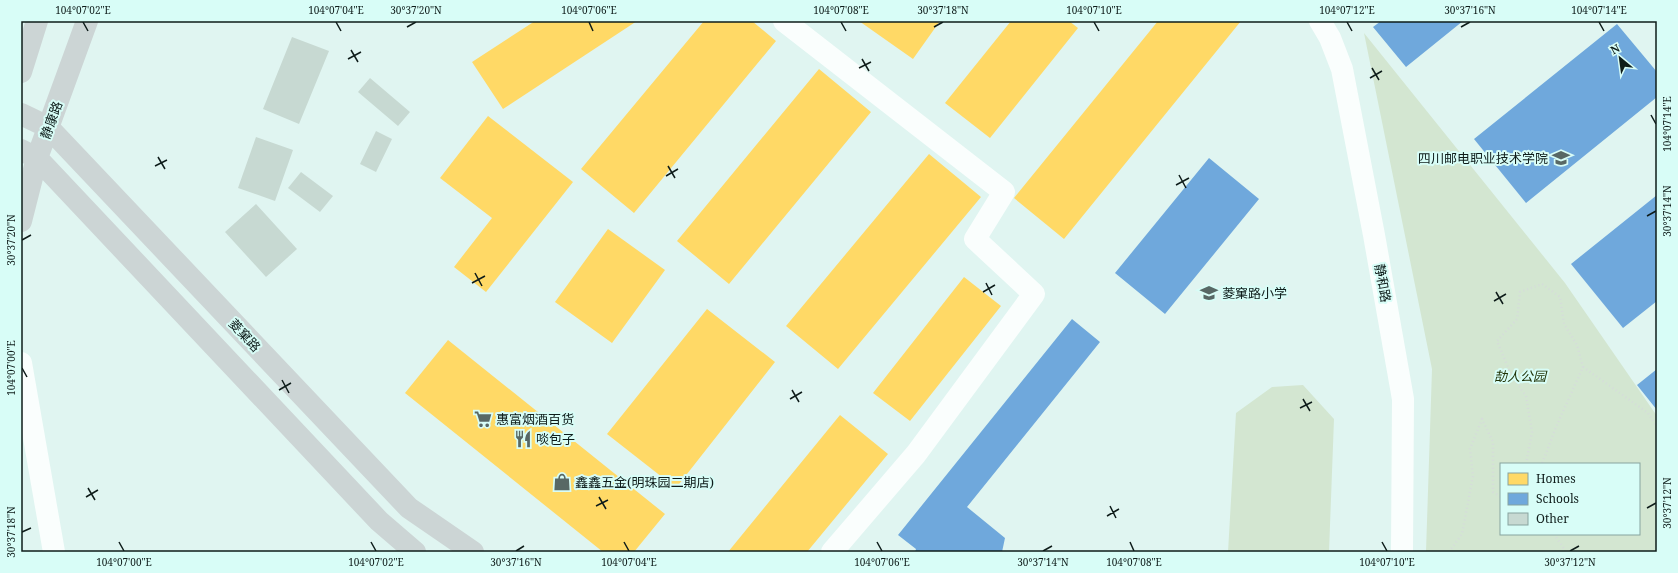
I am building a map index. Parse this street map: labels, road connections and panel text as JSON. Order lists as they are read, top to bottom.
{
  "streets": {
    "street": ["静康路", "静和路", "菱窠路"]
  },
  "crossings": [
    ["静康路", "菱窠路"]
  ],
  "parks": ["劼人公园"],
  "places": {
    "school or university": ["四川邮电职业技术学院", "菱窠路小学"],
    "supermarket": ["惠富烟酒百货"],
    "restaurant": ["啖包子"],
    "shop": ["鑫鑫五金(明珠园二期店)"]
  },
  "legend": ["Homes", "Schools", "Other"],
  "north": "top left",
  "coordinates": [
    "104°07'02\"E",
    "104°07'04\"E",
    "30°37'20\"N",
    "104°07'06\"E",
    "104°07'08\"E",
    "30°37'18\"N",
    "104°07'10\"E",
    "104°07'12\"E",
    "30°37'16\"N",
    "104°07'14\"E",
    "30°37'14\"N",
    "104°07'00\"E",
    "30°37'12\"N"
  ]
}
